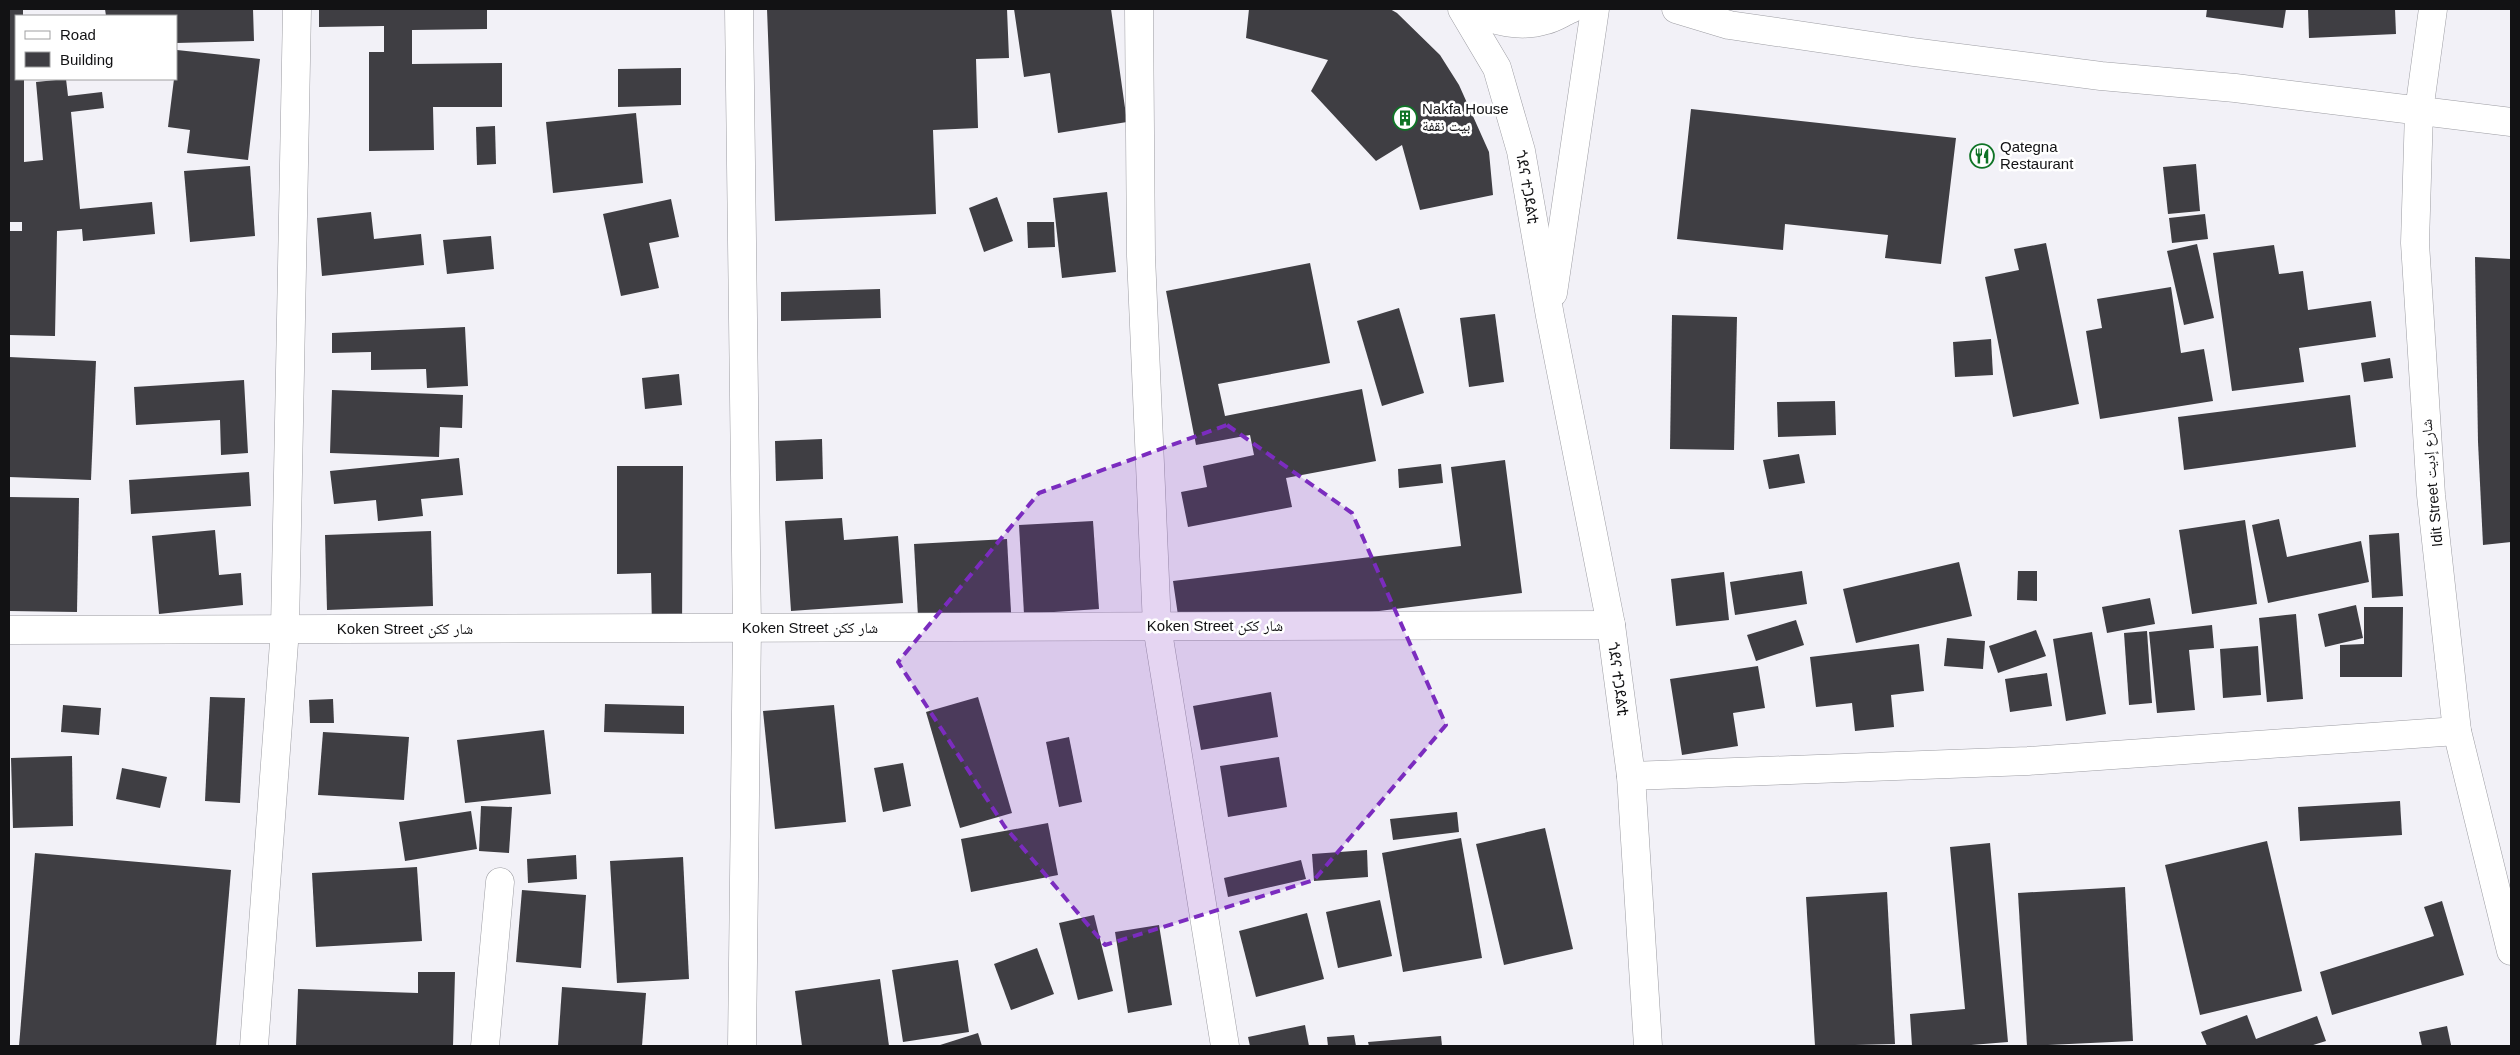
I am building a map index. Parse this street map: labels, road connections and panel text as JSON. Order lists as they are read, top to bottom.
{
  "streets": {
    "street": ["ጎደና ተጋደልቲ", "Idit Street شارع إديت", "Koken Street شار ككن"]
  },
  "crossings": [
    ["ጎደና ተጋደልቲ", "Koken Street شار ككن"]
  ],
  "places": {
    "building": ["Nakfa House بيت نقفة"],
    "restaurant": ["Qategna Restaurant"]
  },
  "legend": ["Road", "Building"]
}
